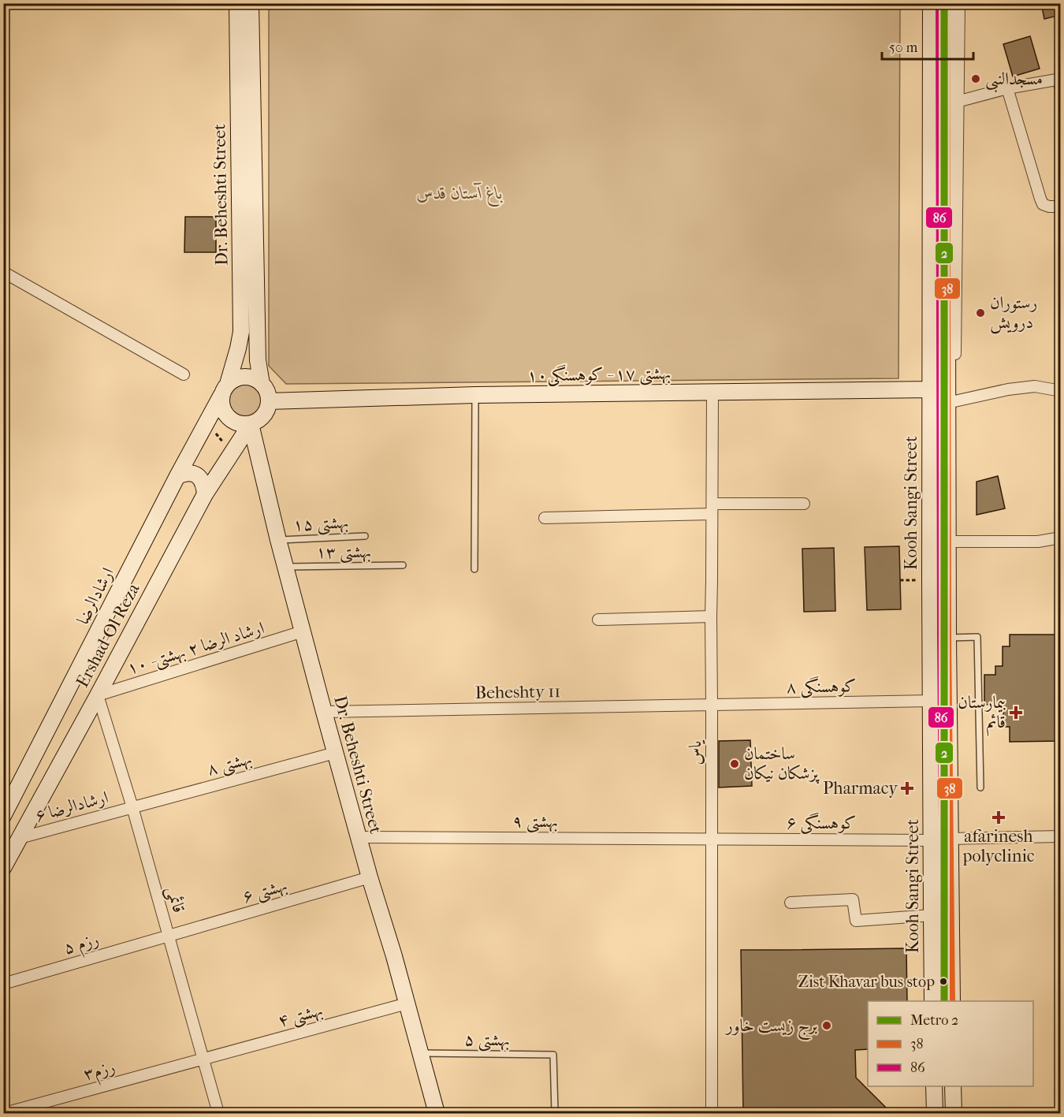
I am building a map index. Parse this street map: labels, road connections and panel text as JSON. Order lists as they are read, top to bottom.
{
  "streets": {
    "street": [
      "Dr. Beheshti Street",
      "بهشتی ۱۷ - کوهسنگی۱۰",
      "Kooh Sangi Street",
      "ارشادالرضا",
      "Ershad-Ol Reza",
      "ارشاد الرضا ۲ بهشتی- ۱۰",
      "کوهسنگی ۸",
      "Beheshty 11",
      "یاس",
      "بهشتی ۸",
      "ارشادالرضا ۶",
      "بهشتی ۹",
      "کوهسنگی ۶",
      "بهشتی ۶",
      "قائمی",
      "رزم ۵",
      "بهشتی ۴",
      "رزم۳"
    ],
    "lane": ["بهشتی ۱۵", "بهشتی ۱۳", "بهشتی ۵"]
  },
  "crossings": [
    ["Dr. Beheshti Street", "بهشتی ۱۷ - کوهسنگی۱۰"],
    ["Dr. Beheshti Street", "بهشتی ۱۵"],
    ["Dr. Beheshti Street", "بهشتی ۱۳"],
    ["Dr. Beheshti Street", "ارشادالرضا"],
    ["Dr. Beheshti Street", "Ershad-Ol Reza"],
    ["Dr. Beheshti Street", "ارشاد الرضا ۲ بهشتی- ۱۰"],
    ["Dr. Beheshti Street", "Beheshty 11"],
    ["Dr. Beheshti Street", "بهشتی ۸"],
    ["Dr. Beheshti Street", "بهشتی ۹"],
    ["Dr. Beheshti Street", "بهشتی ۶"],
    ["Dr. Beheshti Street", "بهشتی ۴"],
    ["Dr. Beheshti Street", "بهشتی ۵"],
    ["بهشتی ۱۷ - کوهسنگی۱۰", "Kooh Sangi Street"],
    ["بهشتی ۱۷ - کوهسنگی۱۰", "ارشادالرضا"],
    ["بهشتی ۱۷ - کوهسنگی۱۰", "Ershad-Ol Reza"],
    ["بهشتی ۱۷ - کوهسنگی۱۰", "یاس"],
    ["Kooh Sangi Street", "کوهسنگی ۸"],
    ["Kooh Sangi Street", "کوهسنگی ۶"],
    ["ارشادالرضا", "Ershad-Ol Reza"],
    ["Ershad-Ol Reza", "ارشاد الرضا ۲ بهشتی- ۱۰"],
    ["Ershad-Ol Reza", "ارشادالرضا ۶"],
    ["Ershad-Ol Reza", "قائمی"],
    ["ارشاد الرضا ۲ بهشتی- ۱۰", "قائمی"],
    ["کوهسنگی ۸", "Beheshty 11"],
    ["کوهسنگی ۸", "یاس"],
    ["Beheshty 11", "یاس"],
    ["یاس", "بهشتی ۹"],
    ["یاس", "کوهسنگی ۶"],
    ["بهشتی ۸", "ارشادالرضا ۶"],
    ["بهشتی ۸", "قائمی"],
    ["ارشادالرضا ۶", "قائمی"],
    ["بهشتی ۹", "کوهسنگی ۶"],
    ["بهشتی ۶", "قائمی"],
    ["بهشتی ۶", "رزم ۵"],
    ["قائمی", "رزم ۵"],
    ["قائمی", "بهشتی ۴"],
    ["قائمی", "رزم۳"],
    ["بهشتی ۴", "رزم۳"]
  ],
  "parks": ["باغ آستان قدس"],
  "places": {
    "other": [
      "مسجدالنبی",
      "رستوران درویش",
      "ساختمان پزشکان نیکان",
      "Zist Khavar bus stop",
      "برج زیست خاور"
    ],
    "health": ["بیمارستان قائم", "Pharmacy", "afarinesh polyclinic"]
  },
  "lines": ["metro line 2", "transit line 38", "transit line 86"],
  "legend": ["Metro 2", "38", "86"],
  "scale_bar": "50 m"
}
